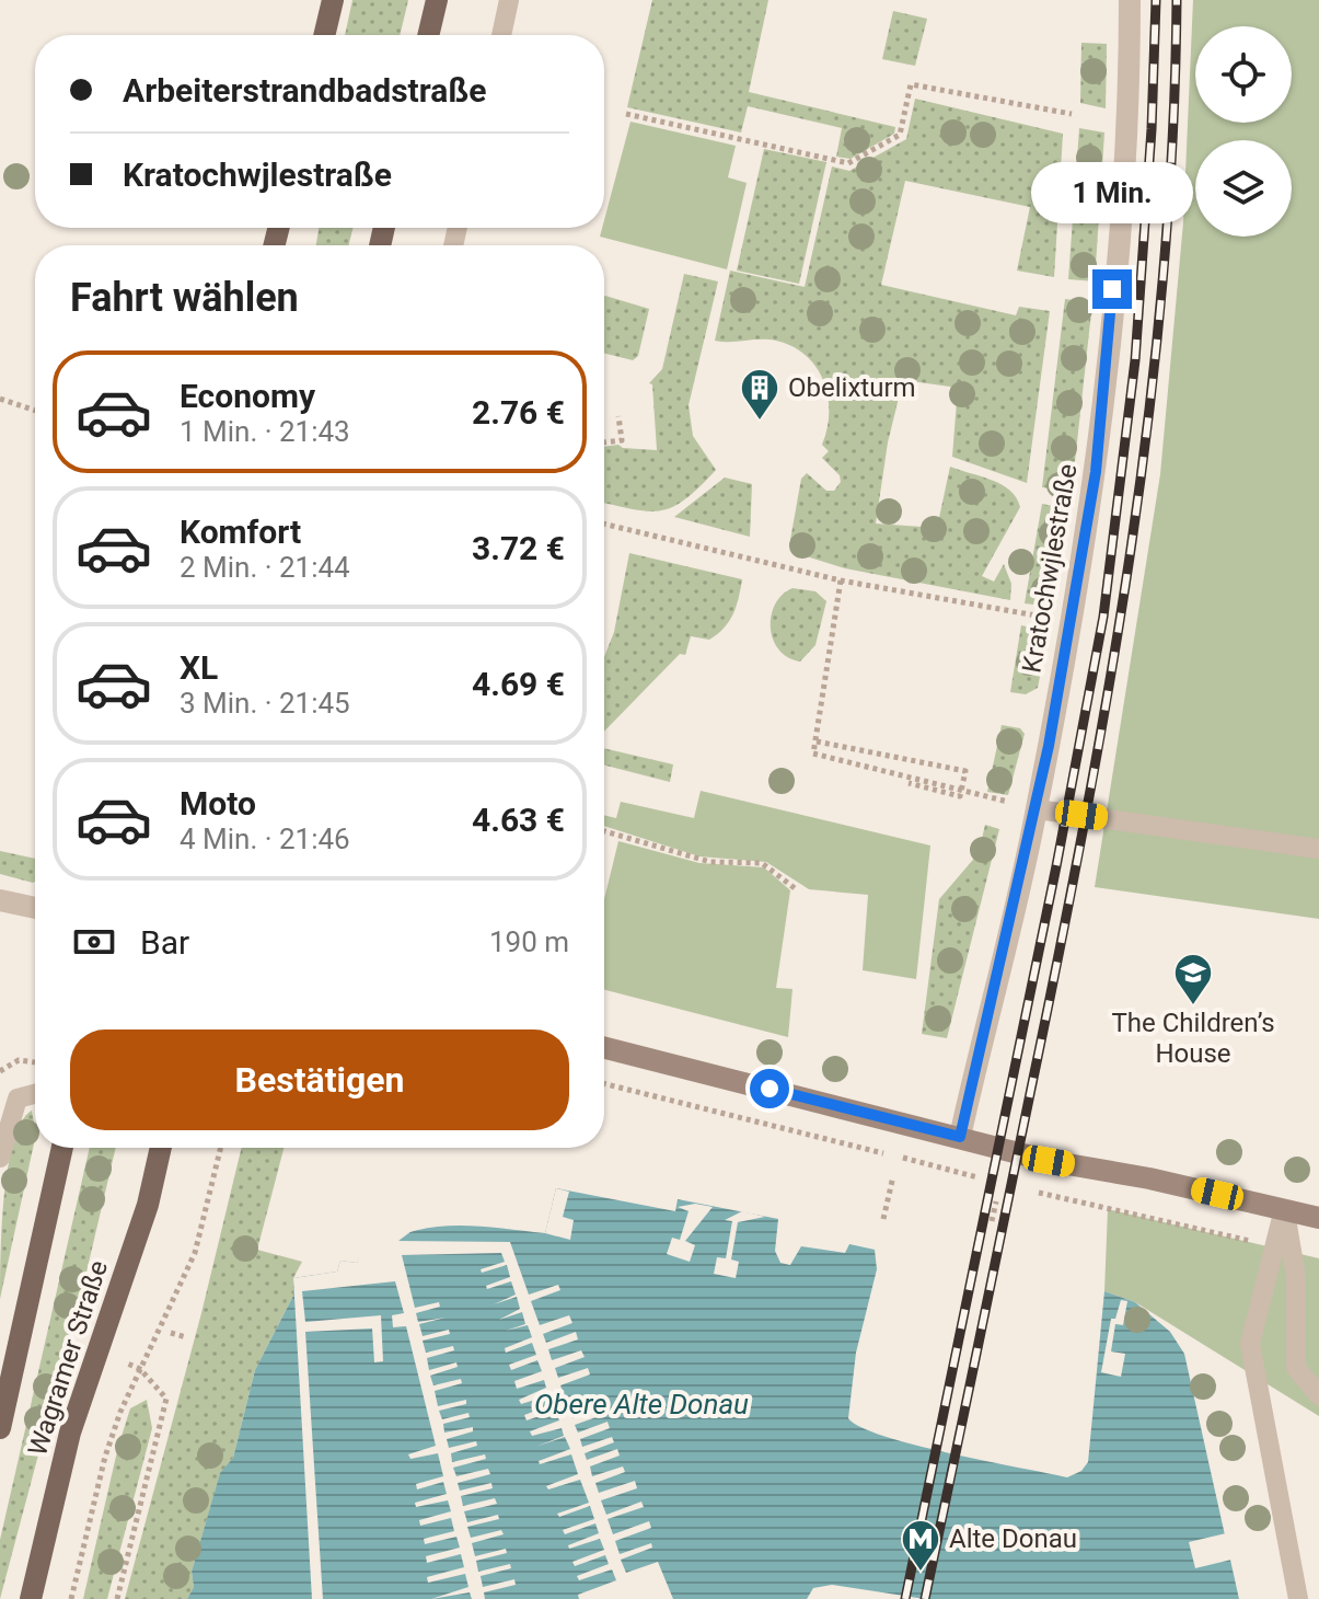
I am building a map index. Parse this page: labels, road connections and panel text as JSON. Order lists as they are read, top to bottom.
{
  "streets": {
    "main road": ["Wagramer Straße"],
    "street": ["Kratochwjlestraße"]
  },
  "water": ["Obere Alte Donau"],
  "places": {
    "building": ["Obelixturm"],
    "school or university": ["The Children’s House"],
    "metro station": ["Alte Donau"]
  },
  "page": {
    "banner": ["Arbeiterstrandbadstraße", "Kratochwjlestraße"],
    "bubble": "1 Min.",
    "heading": "Fahrt wählen",
    "list": [
      {
        "name": "Economy",
        "note": "1 Min. · 21:43",
        "value": "2.76 €"
      },
      {
        "name": "Komfort",
        "note": "2 Min. · 21:44",
        "value": "3.72 €"
      },
      {
        "name": "XL",
        "note": "3 Min. · 21:45",
        "value": "4.69 €"
      },
      {
        "name": "Moto",
        "note": "4 Min. · 21:46",
        "value": "4.63 €"
      }
    ],
    "pay": ["Bar", "190 m"],
    "buttons": "Bestätigen"
  }
}
